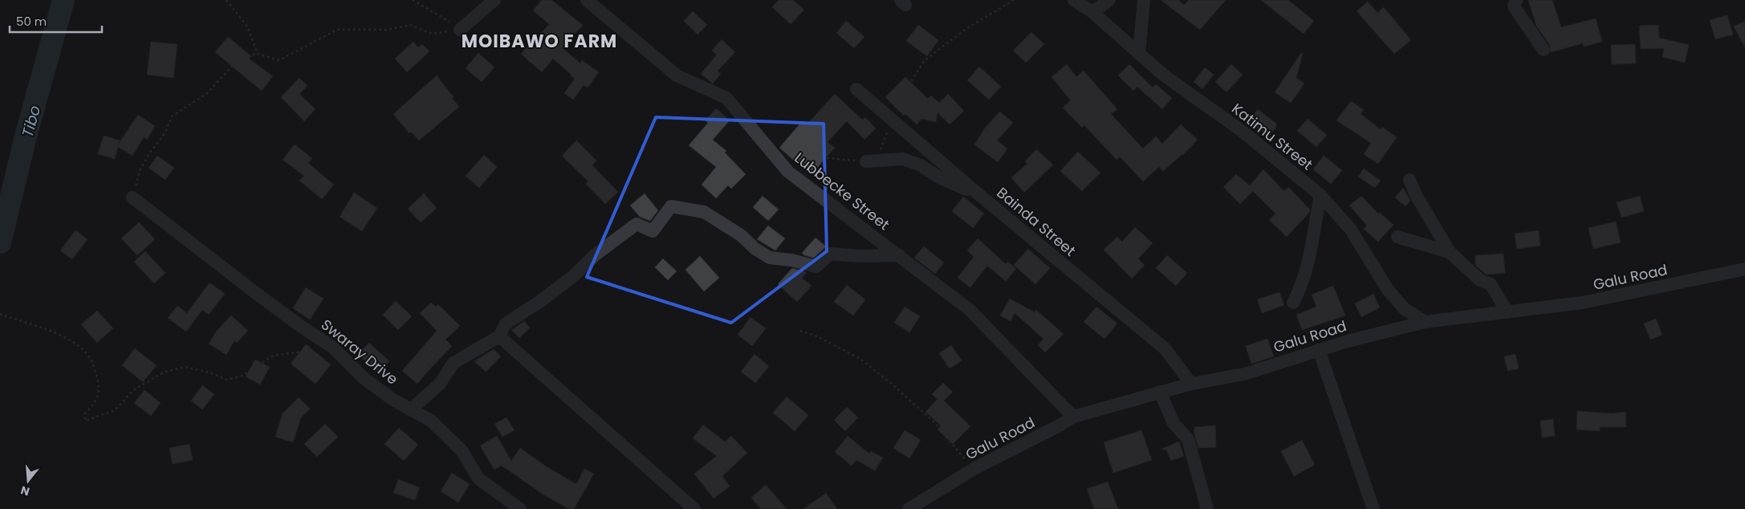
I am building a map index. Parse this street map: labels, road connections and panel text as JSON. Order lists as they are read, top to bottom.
{
  "streets": {
    "street": [
      "Katimu Street",
      "Lubbecke Street",
      "Bainda Street",
      "Galu Road",
      "Swaray Drive"
    ]
  },
  "crossings": [
    ["Katimu Street", "Galu Road"],
    ["Lubbecke Street", "Galu Road"],
    ["Bainda Street", "Galu Road"]
  ],
  "districts": ["MOIBAWO FARM"],
  "water": ["Tibo"],
  "scale_bar": "50 m",
  "north": "bottom"
}
